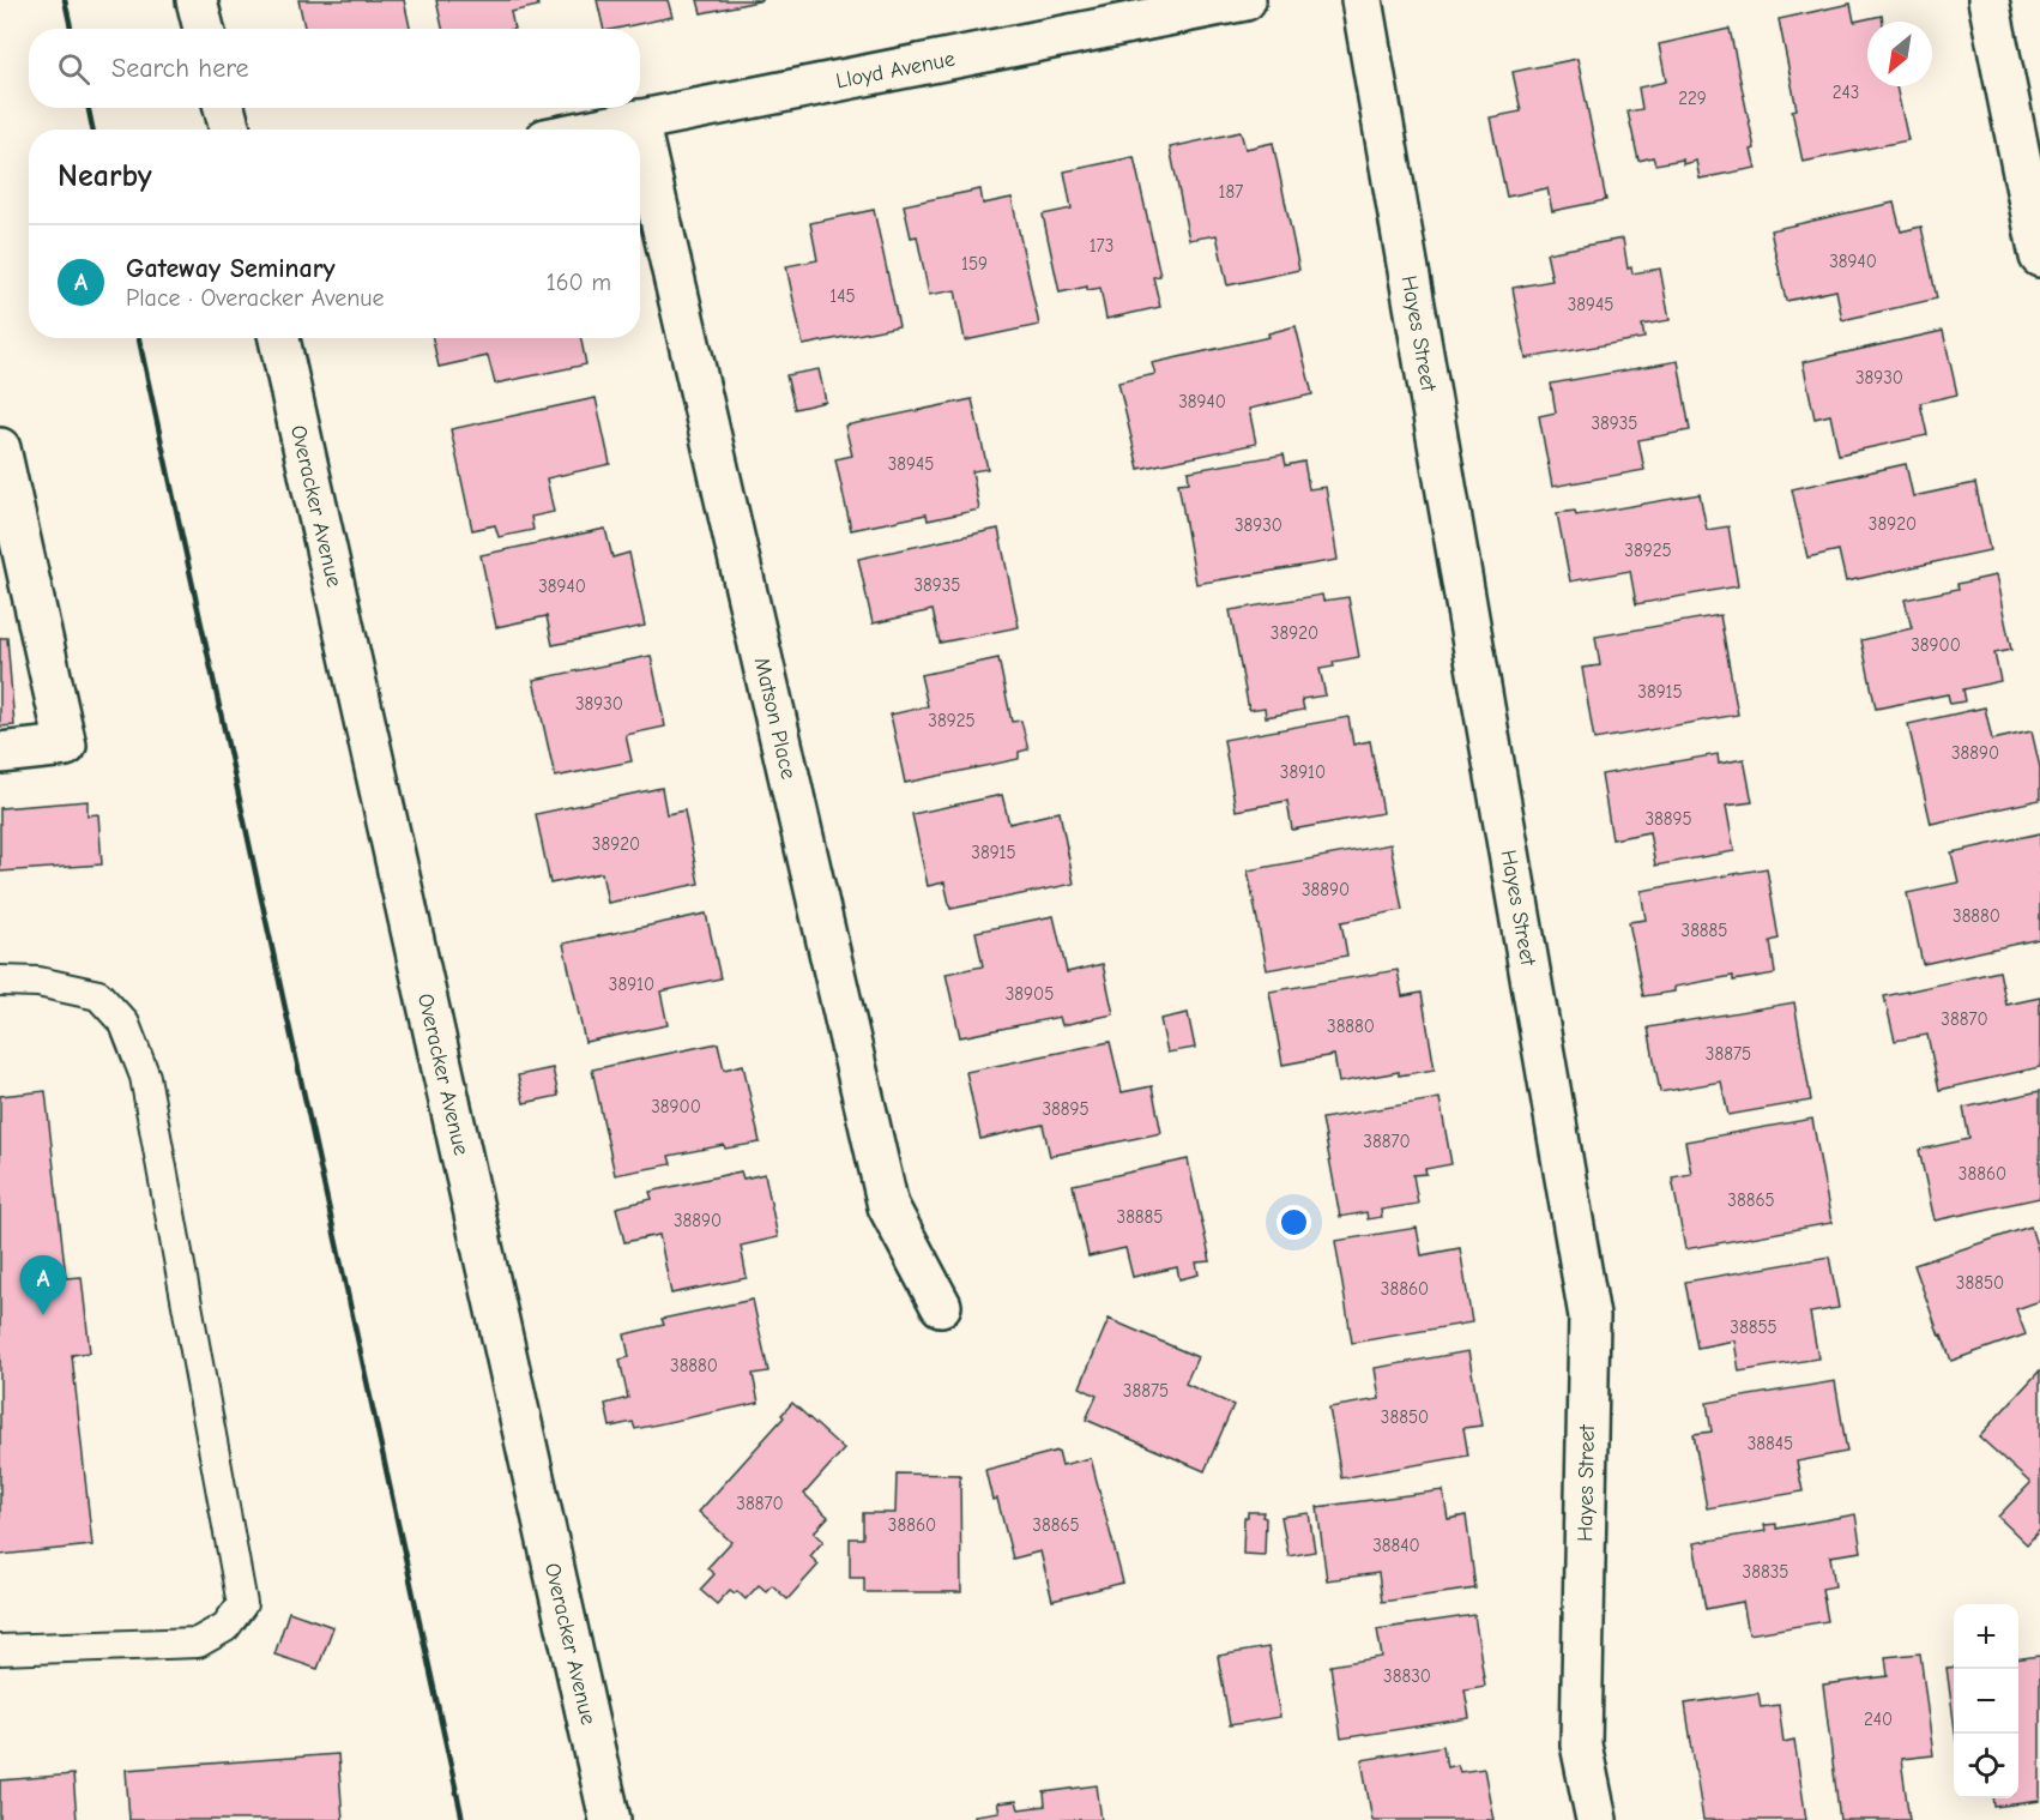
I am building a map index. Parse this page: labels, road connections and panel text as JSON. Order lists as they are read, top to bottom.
{
  "streets": {
    "street": [
      "Lloyd Avenue",
      "Hayes Street",
      "Overacker Avenue",
      "Matson Place"
    ]
  },
  "crossings": [
    ["Lloyd Avenue", "Matson Place"]
  ],
  "house_numbers": [
    "243",
    "229",
    "187",
    "173",
    "38940",
    "159",
    "145",
    "38945",
    "38930",
    "38940",
    "38935",
    "38945",
    "38920",
    "38930",
    "38925",
    "38935",
    "38940",
    "38920",
    "38900",
    "38915",
    "38930",
    "38925",
    "38890",
    "38910",
    "38895",
    "38920",
    "38915",
    "38890",
    "38880",
    "38885",
    "38910",
    "38905",
    "38870",
    "38880",
    "38875",
    "38900",
    "38895",
    "38870",
    "38860",
    "38865",
    "38885",
    "38890",
    "38850",
    "38860",
    "38855",
    "38880",
    "38875",
    "38850",
    "38845",
    "38870",
    "38860",
    "38865",
    "38840",
    "38835",
    "38830",
    "240"
  ],
  "north": "bottom left",
  "page": {
    "search": "Search here",
    "heading": "Nearby",
    "list": [
      {
        "mark": "A",
        "name": "Gateway Seminary",
        "note": "Place · Overacker Avenue",
        "value": "160 m"
      }
    ],
    "pins": "A",
    "map_buttons": ["+", "−"]
  }
}
